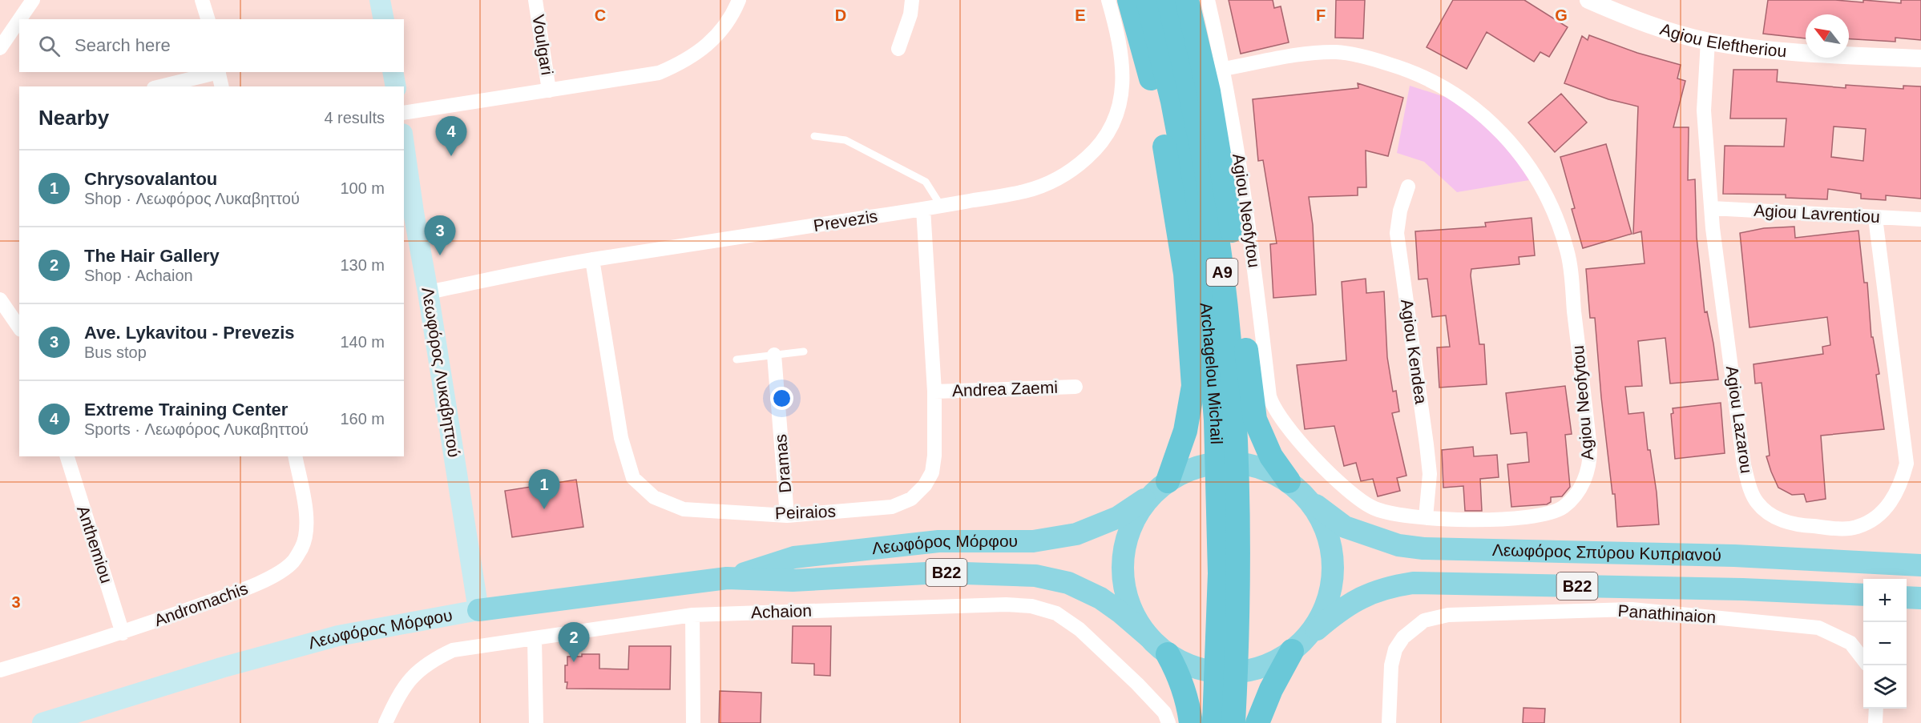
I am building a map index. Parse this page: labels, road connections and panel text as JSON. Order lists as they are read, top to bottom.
{
  "streets": {
    "highway": ["A9", "Archagelou Michail"],
    "main road": [
      "Λεωφόρος Λυκαβηττού",
      "Λεωφόρος Μόρφου",
      "Λεωφόρος Σπύρου Κυπριανού",
      "B22"
    ],
    "street": [
      "Agiou Eleftheriou",
      "Voulgari",
      "Agiou Neofytou",
      "Agiou Lavrentiou",
      "Prevezis",
      "Agiou Kendea",
      "Andrea Zaemi",
      "Agiou Lazarou",
      "Dramas",
      "Peiraios",
      "Anthemiou",
      "Andromachis",
      "Achaion",
      "Panathinaion"
    ]
  },
  "crossings": [
    ["Agiou Eleftheriou", "Agiou Lazarou"],
    ["Agiou Neofytou", "Agiou Kendea"],
    ["Agiou Lavrentiou", "Agiou Lazarou"],
    ["Prevezis", "Λεωφόρος Λυκαβηττού"],
    ["Prevezis", "Peiraios"],
    ["Λεωφόρος Λυκαβηττού", "Λεωφόρος Μόρφου"],
    ["Andrea Zaemi", "Peiraios"],
    ["Dramas", "Peiraios"],
    ["Anthemiou", "Andromachis"],
    ["Λεωφόρος Μόρφου", "B22"],
    ["Λεωφόρος Σπύρου Κυπριανού", "B22"]
  ],
  "north": "top left",
  "page": {
    "search": "Search here",
    "heading": ["Nearby", "4 results"],
    "pins": [
      "4",
      "3",
      "1",
      "2"
    ],
    "list": [
      {
        "mark": "1",
        "name": "Chrysovalantou",
        "note": "Shop · Λεωφόρος Λυκαβηττού",
        "value": "100 m"
      },
      {
        "mark": "2",
        "name": "The Hair Gallery",
        "note": "Shop · Achaion",
        "value": "130 m"
      },
      {
        "mark": "3",
        "name": "Ave. Lykavitou - Prevezis",
        "note": "Bus stop",
        "value": "140 m"
      },
      {
        "mark": "4",
        "name": "Extreme Training Center",
        "note": "Sports · Λεωφόρος Λυκαβηττού",
        "value": "160 m"
      }
    ],
    "map_buttons": ["+", "−"]
  },
  "grid": {
    "columns": [
      "C",
      "D",
      "E",
      "F",
      "G"
    ],
    "rows": ["3"]
  }
}
